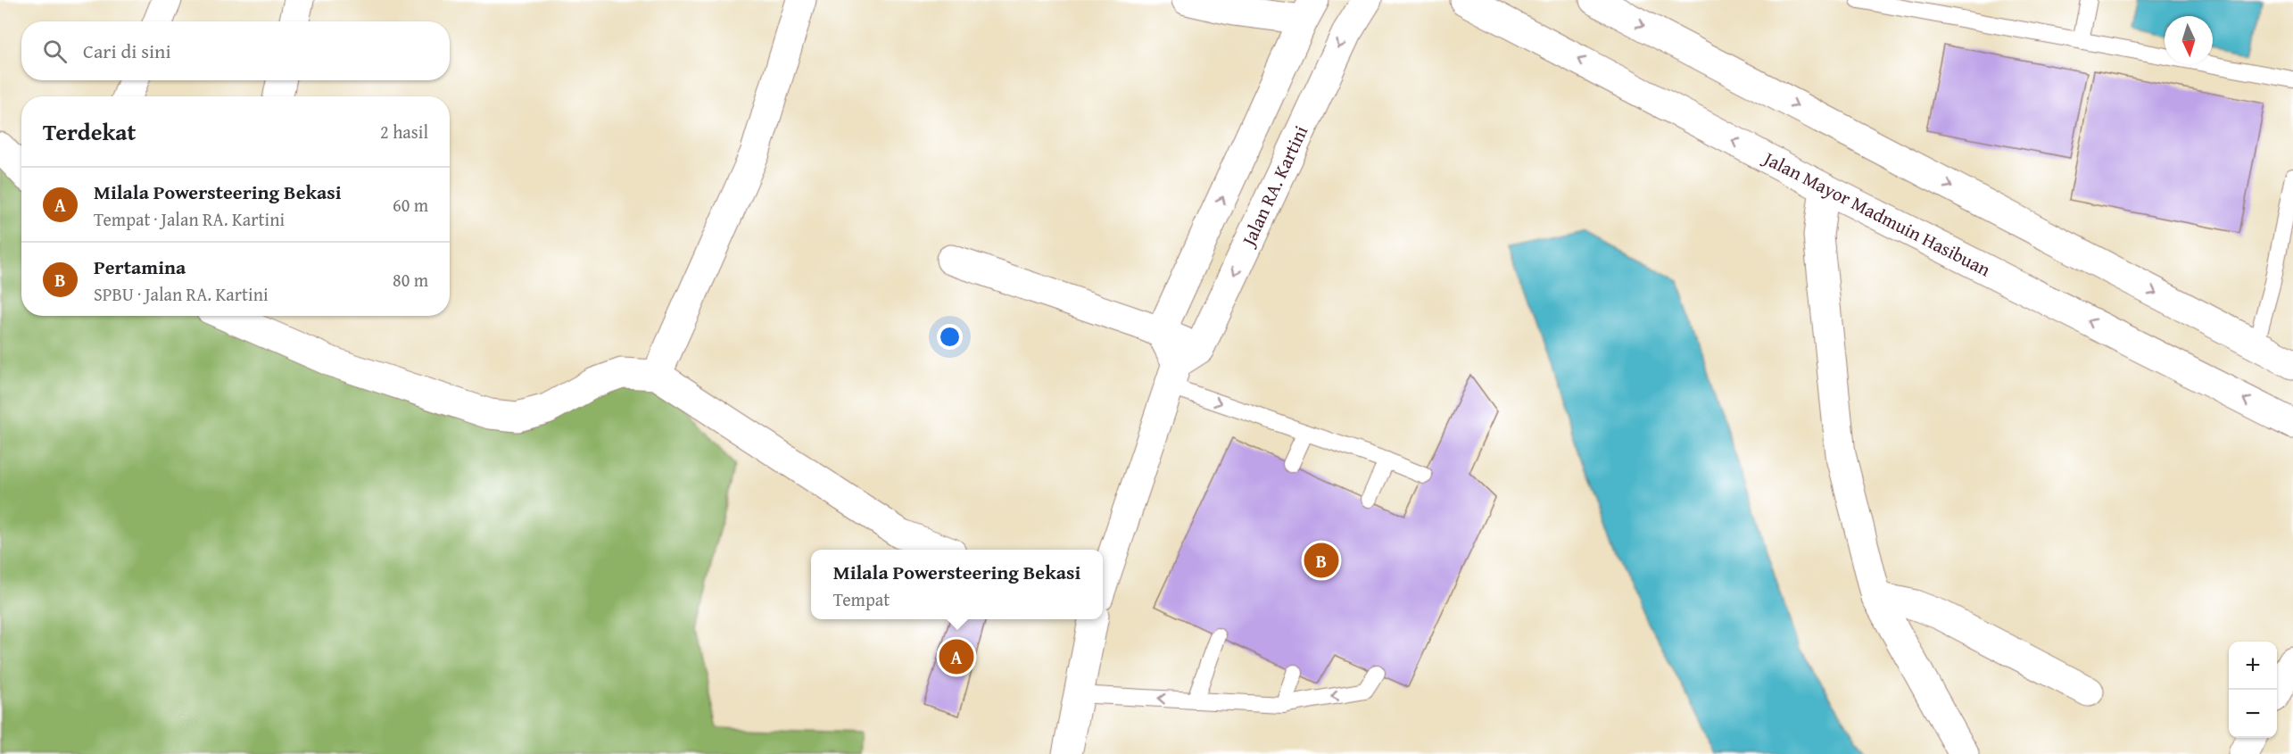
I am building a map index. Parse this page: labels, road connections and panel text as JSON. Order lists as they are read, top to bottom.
{
  "streets": {
    "main road": ["Jalan RA. Kartini", "Jalan Mayor Madmuin Hasibuan"]
  },
  "north": "bottom",
  "page": {
    "search": "Cari di sini",
    "heading": ["Terdekat", "2 hasil"],
    "list": [
      {
        "mark": "A",
        "name": "Milala Powersteering Bekasi",
        "note": "Tempat · Jalan RA. Kartini",
        "value": "60 m"
      },
      {
        "mark": "B",
        "name": "Pertamina",
        "note": "SPBU · Jalan RA. Kartini",
        "value": "80 m"
      }
    ],
    "pins": ["B", "A"],
    "popup": ["Milala Powersteering Bekasi", "Tempat"],
    "map_buttons": ["+", "−"]
  }
}
